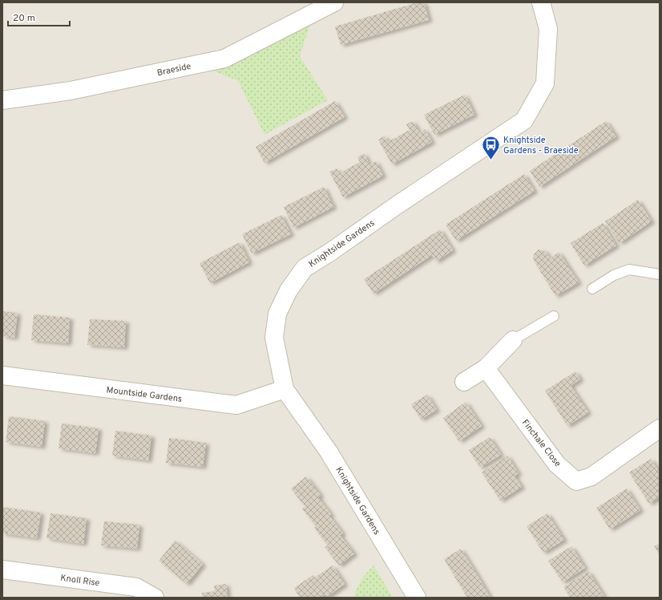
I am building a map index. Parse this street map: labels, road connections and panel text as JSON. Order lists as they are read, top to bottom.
{
  "streets": {
    "street": [
      "Braeside",
      "Knightside Gardens",
      "Mountside Gardens",
      "Finchale Close",
      "Knoll Rise"
    ]
  },
  "crossings": [
    ["Knightside Gardens", "Mountside Gardens"]
  ],
  "places": {
    "bus stop": ["Knightside Gardens - Braeside"]
  },
  "scale_bar": "20 m"
}
